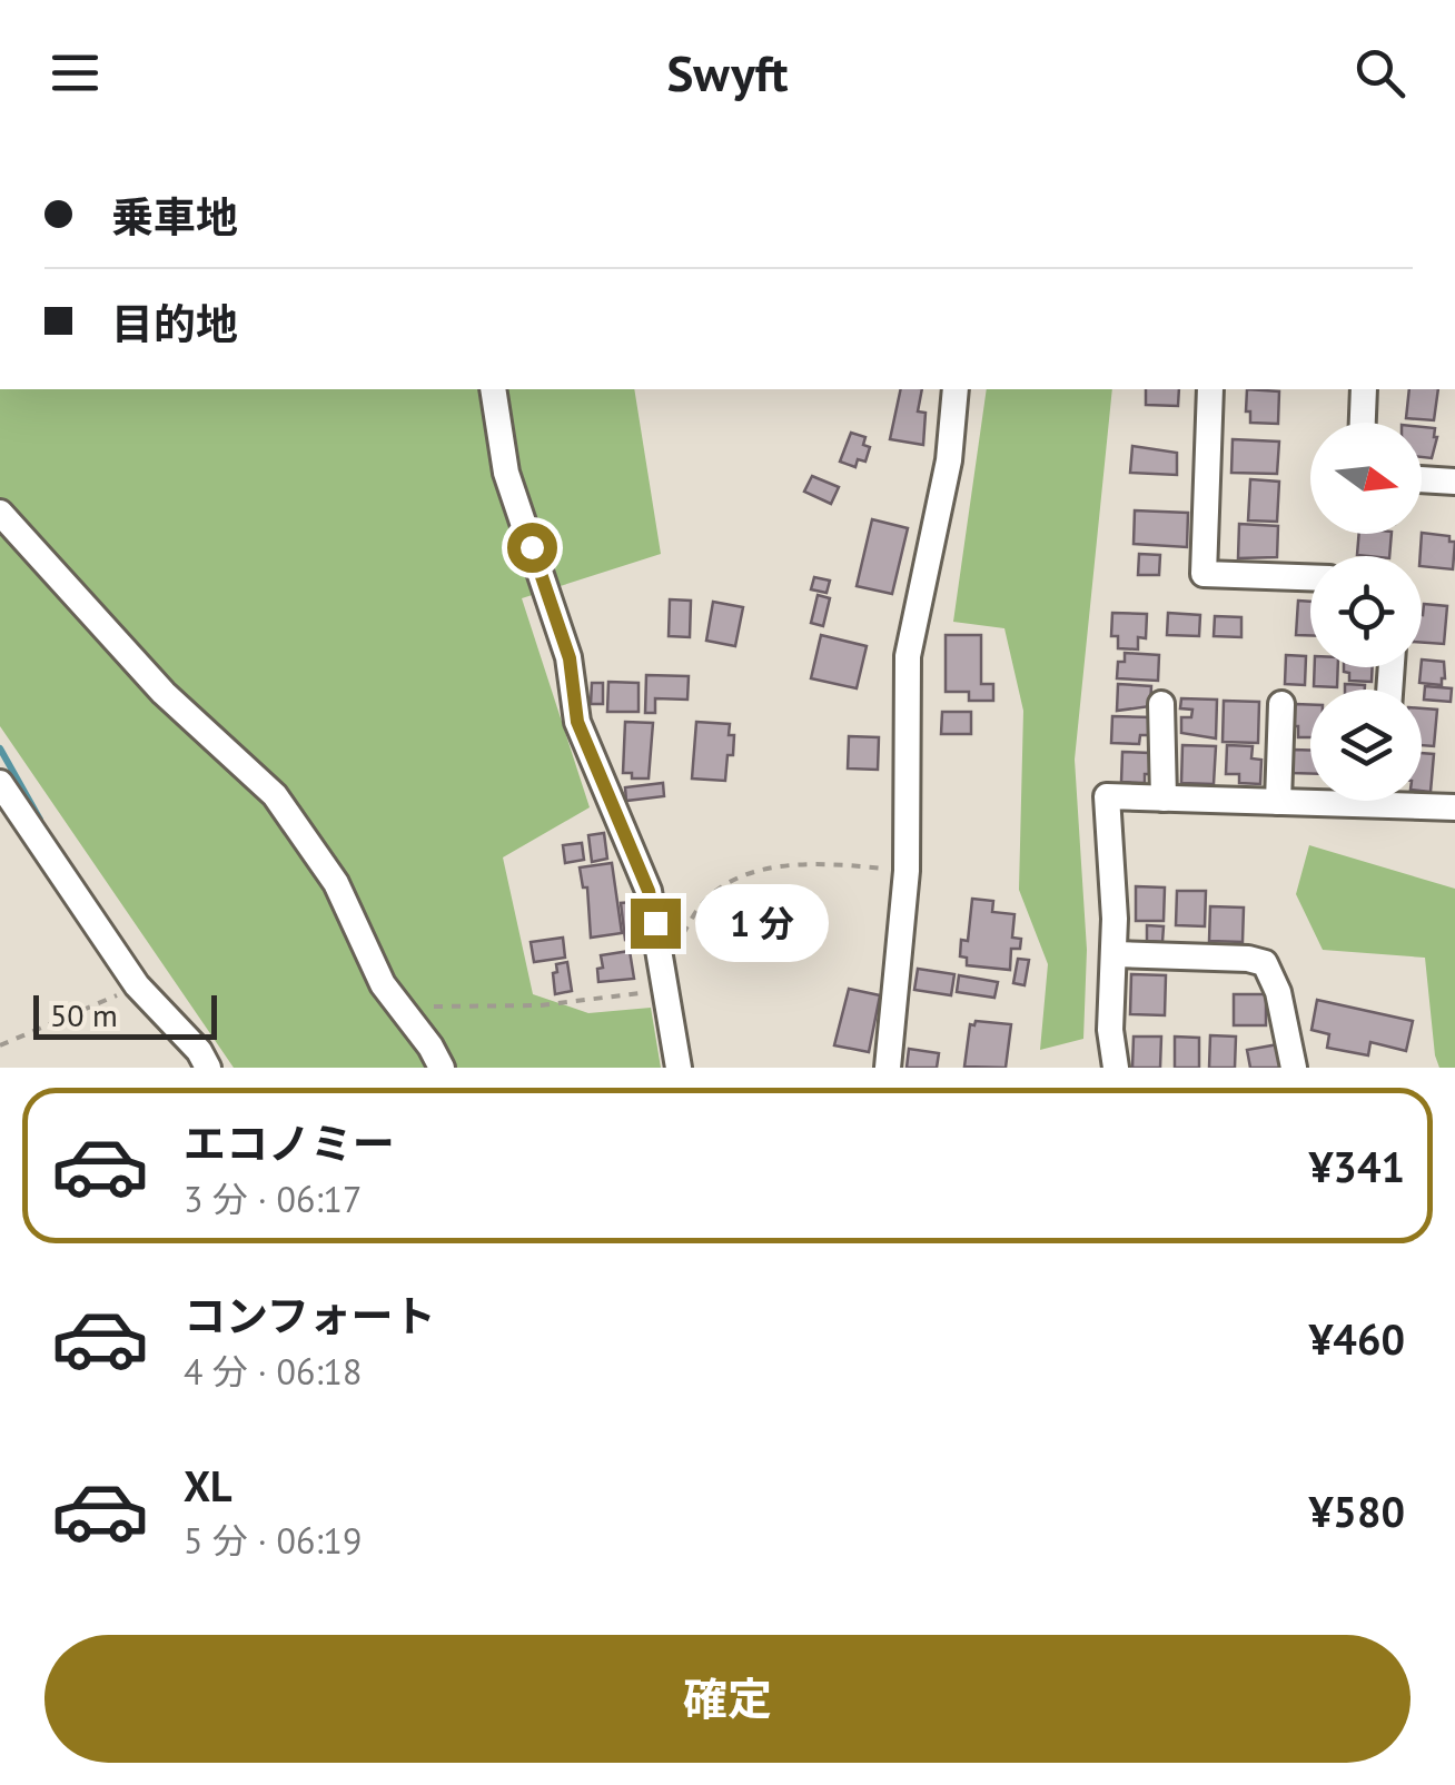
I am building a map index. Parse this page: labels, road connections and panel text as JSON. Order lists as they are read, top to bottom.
{
  "scale_bar": "50 m",
  "north": "right",
  "page": {
    "header": "Swyft",
    "banner": ["乗車地", "目的地"],
    "bubble": "1 分",
    "scale": "50 m",
    "list": [
      {
        "name": "エコノミー",
        "note": "3 分 · 06:17",
        "value": "¥341"
      },
      {
        "name": "コンフォート",
        "note": "4 分 · 06:18",
        "value": "¥460"
      },
      {
        "name": "XL",
        "note": "5 分 · 06:19",
        "value": "¥580"
      }
    ],
    "buttons": "確定"
  }
}
